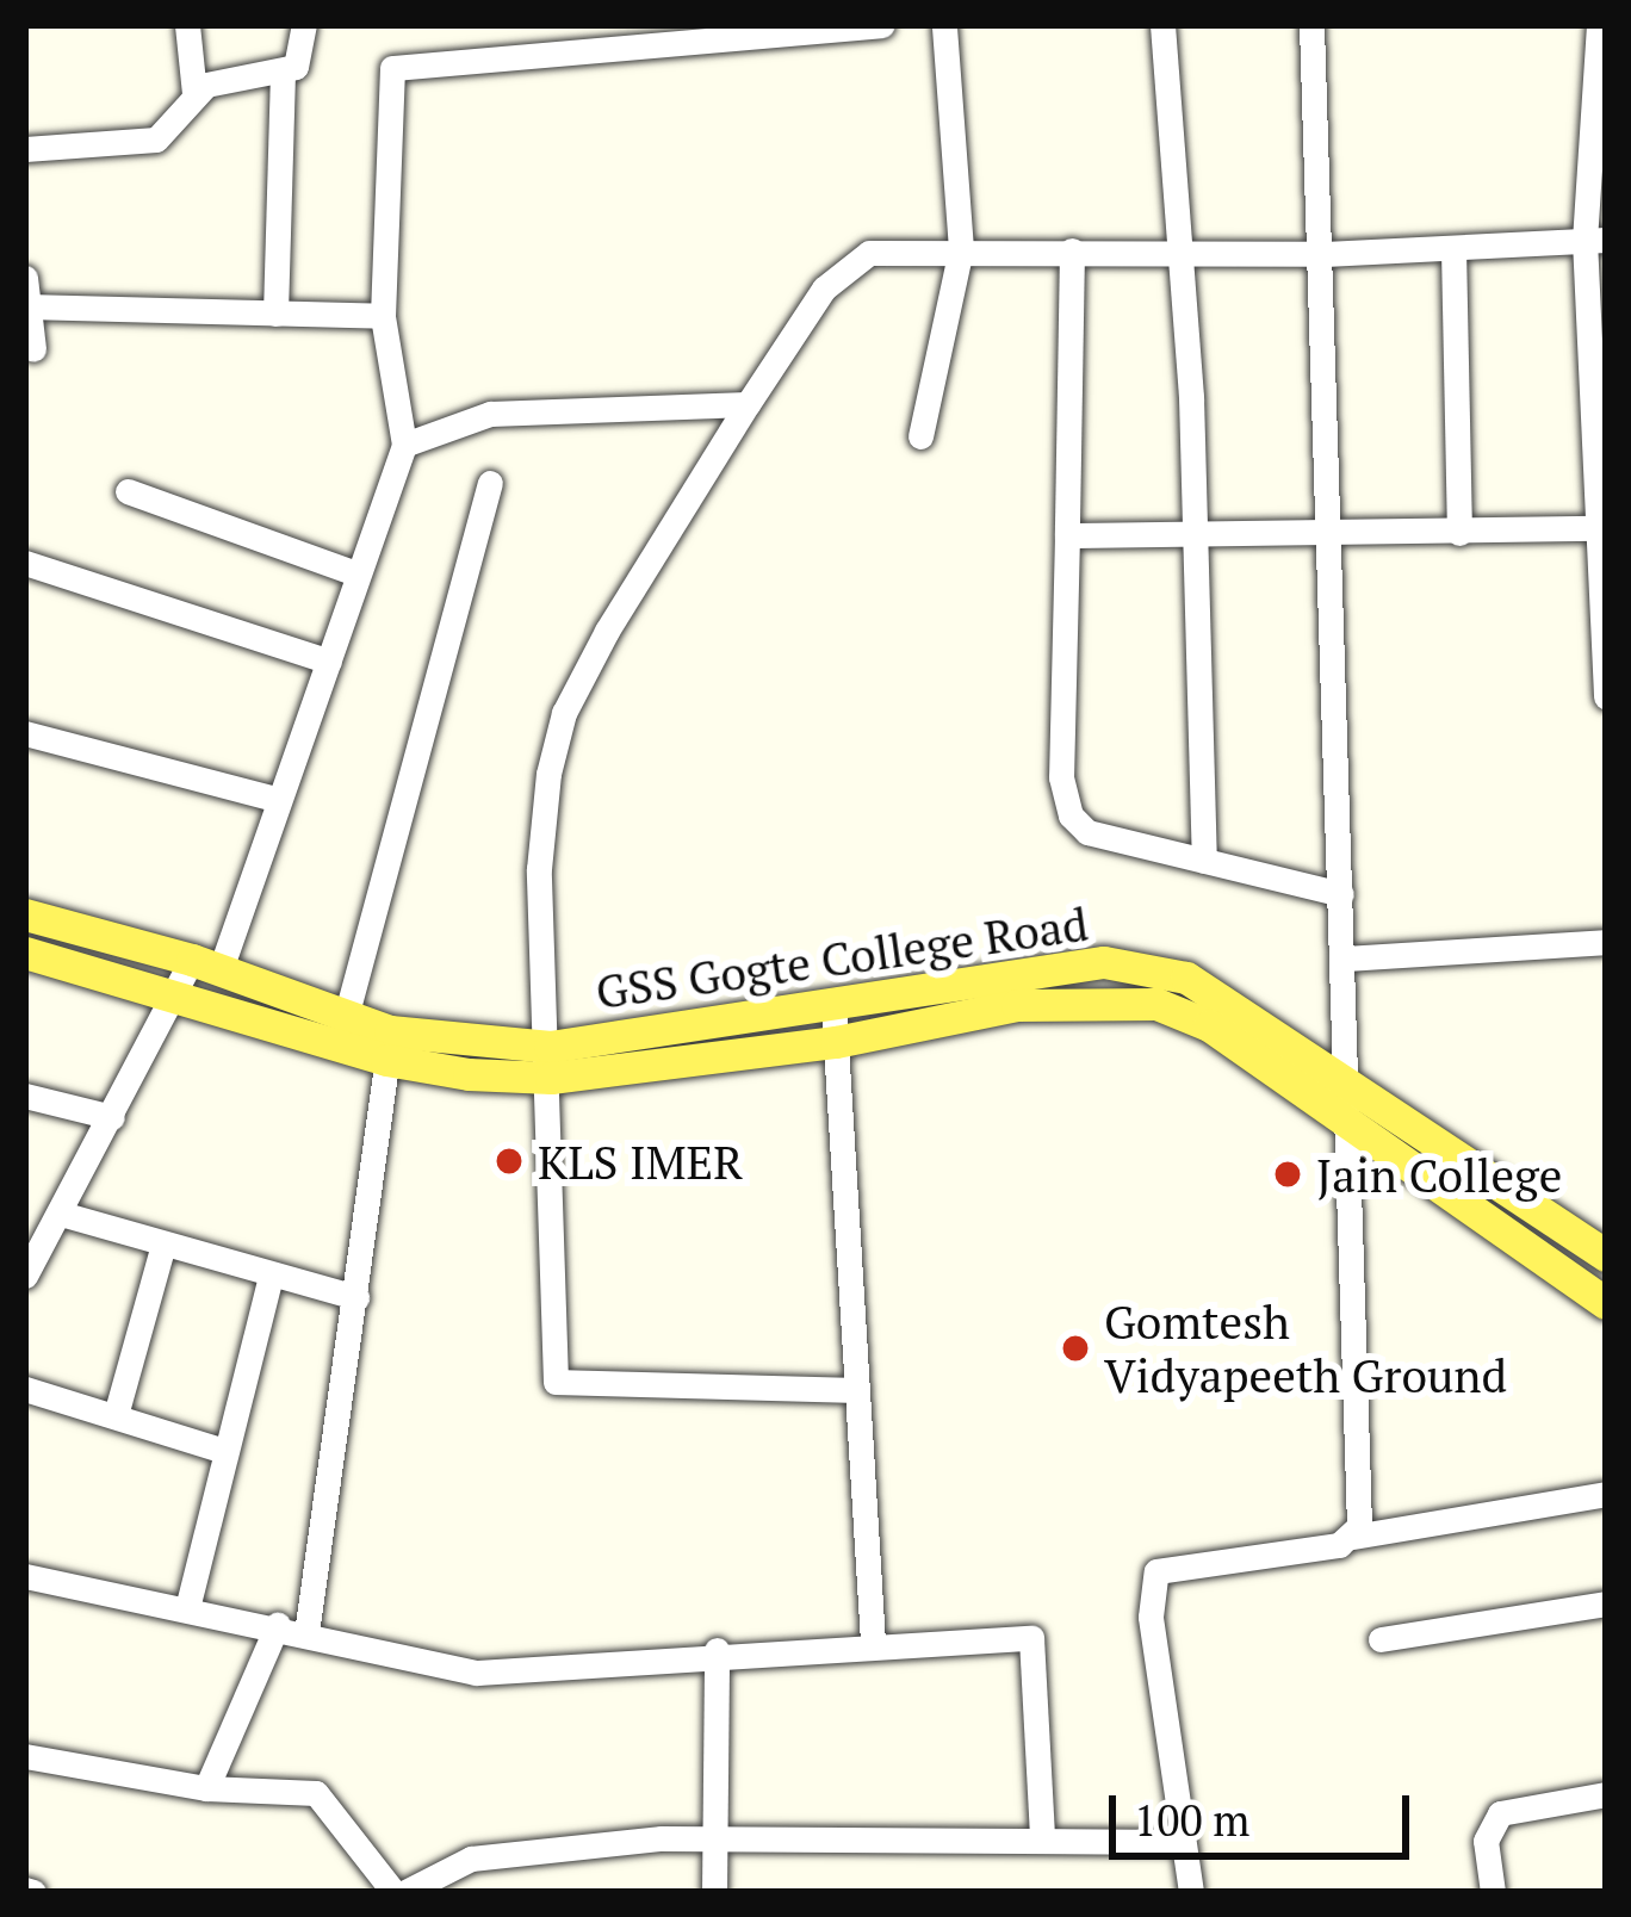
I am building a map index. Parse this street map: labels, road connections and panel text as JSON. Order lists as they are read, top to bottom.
{
  "streets": {
    "main road": ["GSS Gogte College Road"]
  },
  "places": ["KLS IMER", "Jain College", "Gomtesh Vidyapeeth Ground"],
  "scale_bar": "100 m"
}
